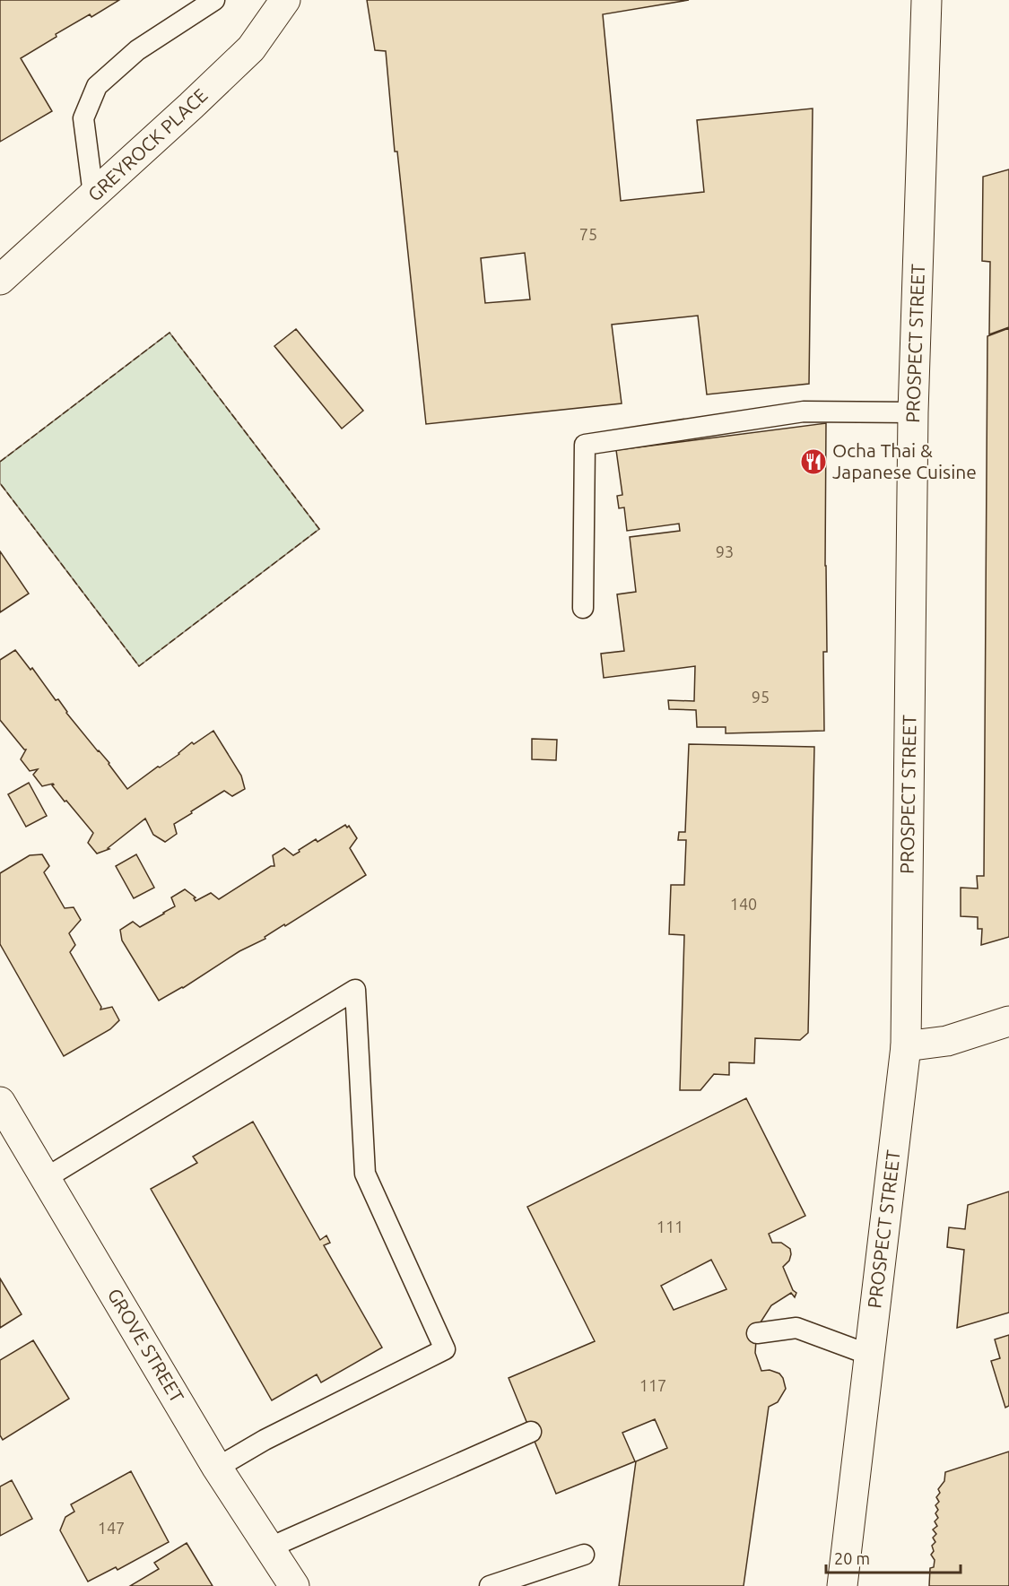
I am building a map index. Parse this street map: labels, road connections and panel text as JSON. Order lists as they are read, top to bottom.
{
  "streets": {
    "main road": ["GREYROCK PLACE", "PROSPECT STREET", "GROVE STREET"]
  },
  "places": {
    "restaurant": ["Ocha Thai & Japanese Cuisine"]
  },
  "house_numbers": [
    "75",
    "93",
    "95",
    "140",
    "111",
    "117",
    "147"
  ],
  "scale_bar": "20 m"
}
